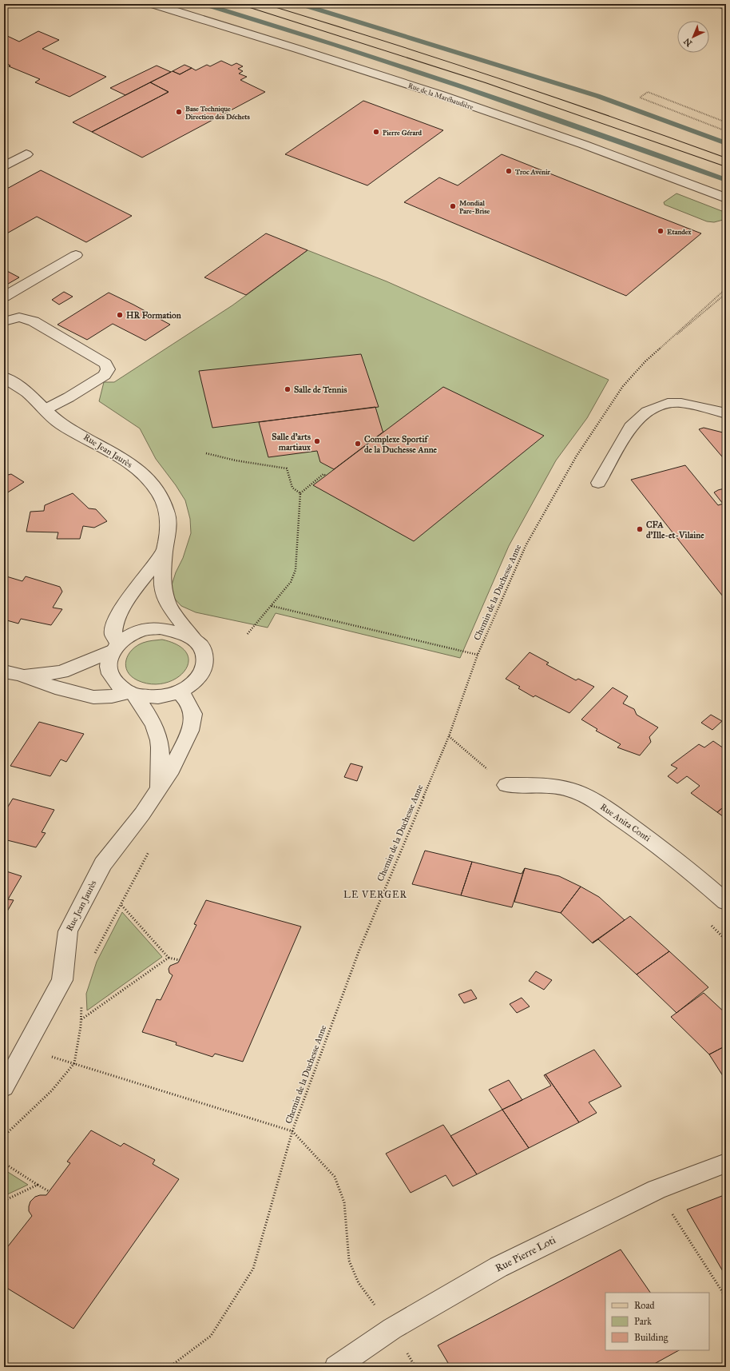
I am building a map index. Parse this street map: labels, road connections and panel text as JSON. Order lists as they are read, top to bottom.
{
  "streets": {
    "street": [
      "Rue de la Marébaudière",
      "Rue Jean Jaurès",
      "Rue Anita Conti",
      "Rue Pierre Loti"
    ],
    "path": ["Chemin de la Duchesse Anne"]
  },
  "districts": ["LE VERGER"],
  "places": [
    "Base Technique Direction des Déchets",
    "Pierre Gérard",
    "Troc Avenir",
    "Mondial Pare-Brise",
    "Etandex",
    "HR Formation",
    "Salle de Tennis",
    "Salle d'arts martiaux",
    "Complexe Sportif de la Duchesse Anne",
    "CFA d'Ille-et-Vilaine"
  ],
  "legend": ["Road", "Park", "Building"],
  "north": "bottom left"
}
